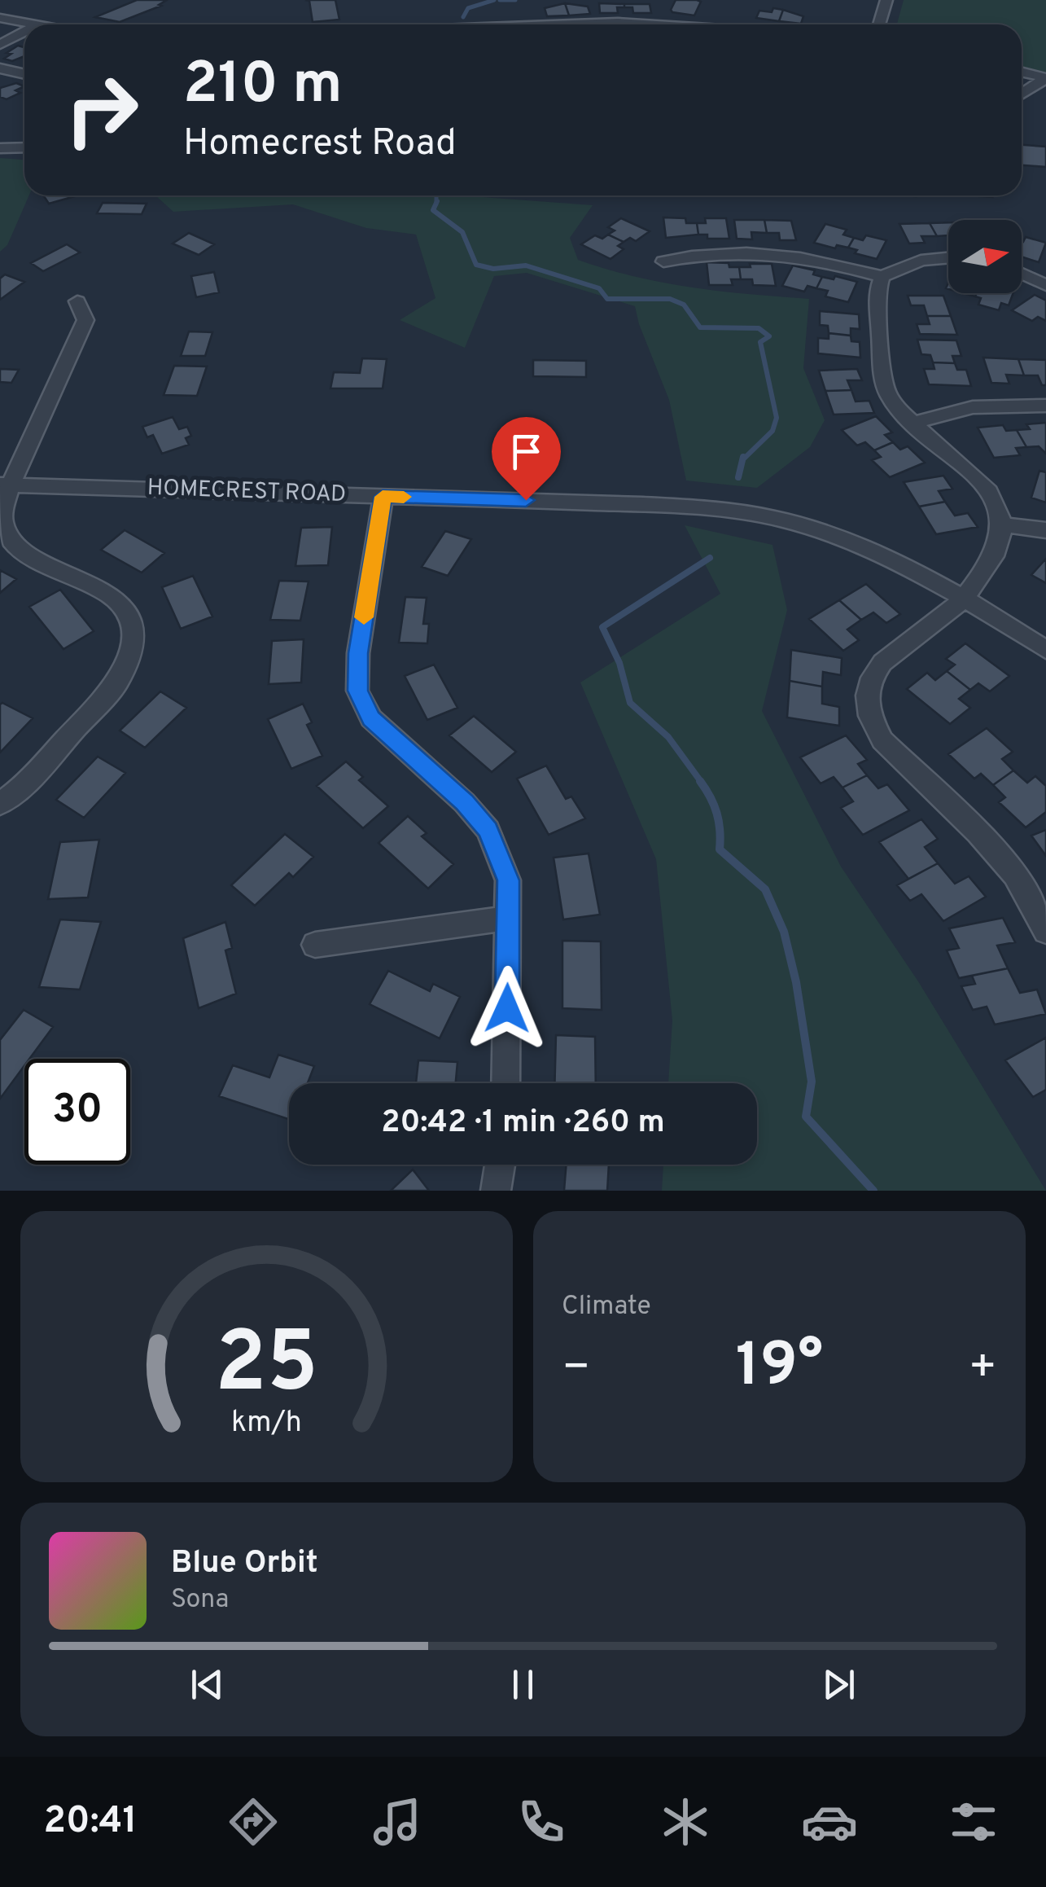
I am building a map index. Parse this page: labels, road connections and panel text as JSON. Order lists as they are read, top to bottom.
{
  "streets": {
    "street": ["HOMECREST ROAD"]
  },
  "north": "right",
  "page": {
    "turn": ["210 m", "Homecrest Road"],
    "limit": "30",
    "trip": "20:42 · 1 min · 260 m",
    "tile": "Climate",
    "heat": ["−", "19°", "+"],
    "song": ["Blue Orbit", "Sona"],
    "tabs": "20:41",
    "gauge": ["25", "km/h"]
  }
}
